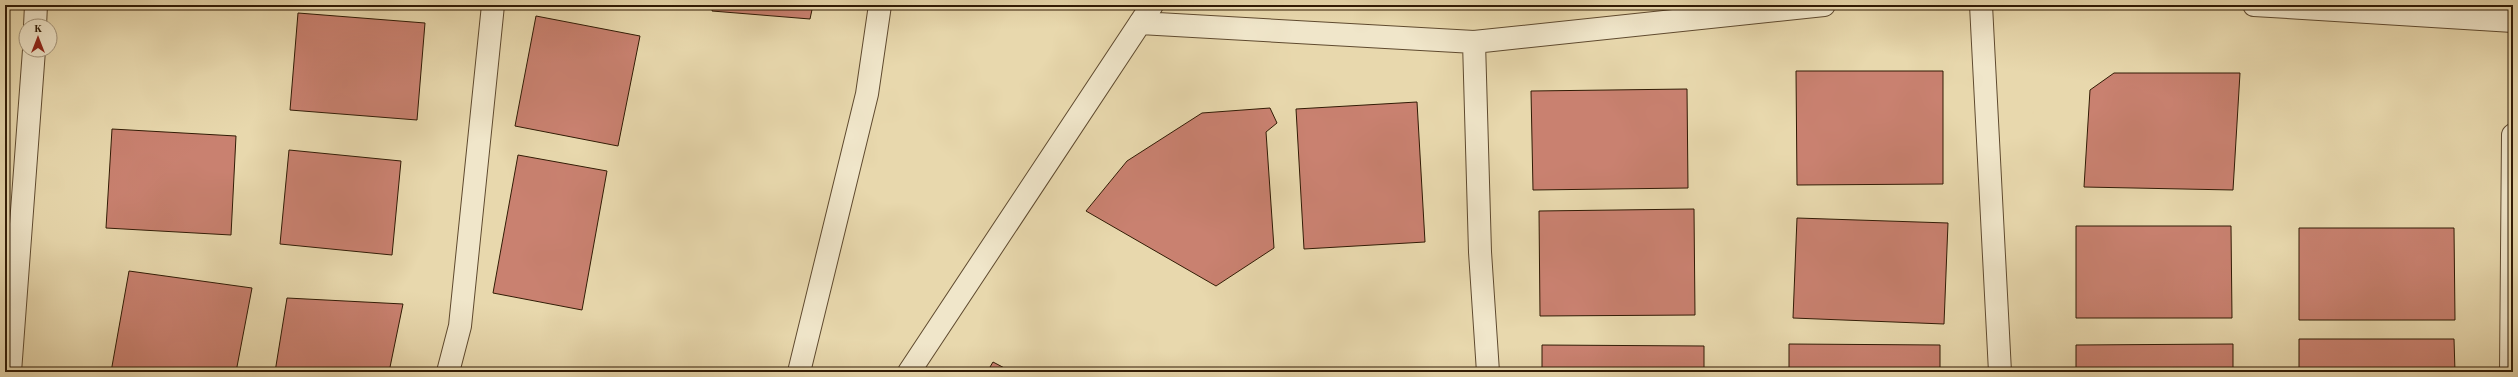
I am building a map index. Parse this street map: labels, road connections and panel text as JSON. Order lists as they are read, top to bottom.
{
  "north": "top"
}
